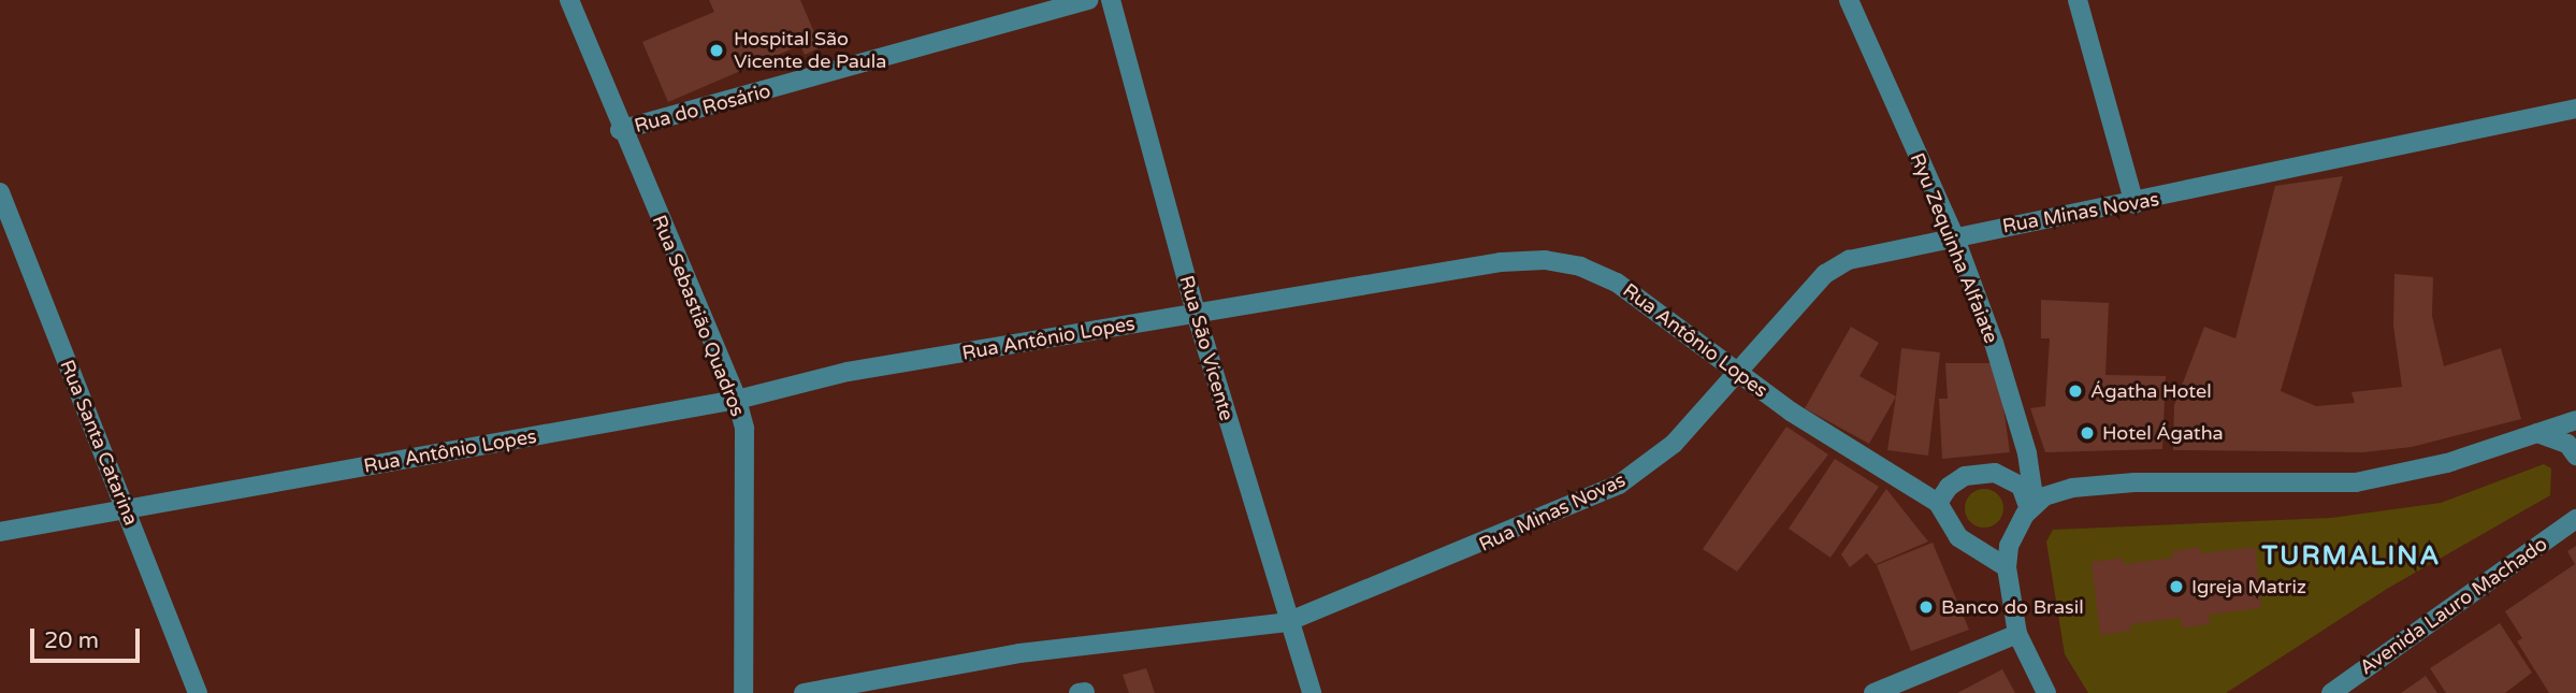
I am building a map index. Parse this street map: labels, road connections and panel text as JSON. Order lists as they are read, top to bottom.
{
  "streets": {
    "street": [
      "Rua do Rosário",
      "Rua Minas Novas",
      "Ryu Zequinha Alfaiate",
      "Rua Sebastião Quadros",
      "Rua Antônio Lopes",
      "Rua São Vicente",
      "Rua Santa Catarina",
      "Avenida Lauro Machado"
    ]
  },
  "crossings": [
    ["Rua do Rosário", "Rua Sebastião Quadros"],
    ["Rua Minas Novas", "Ryu Zequinha Alfaiate"],
    ["Rua Minas Novas", "Rua Antônio Lopes"],
    ["Rua Minas Novas", "Rua São Vicente"],
    ["Rua Sebastião Quadros", "Rua Antônio Lopes"],
    ["Rua Antônio Lopes", "Rua São Vicente"],
    ["Rua Antônio Lopes", "Rua Santa Catarina"]
  ],
  "districts": ["TURMALINA"],
  "places": [
    "Hospital São Vicente de Paula",
    "Ágatha Hotel",
    "Hotel Ágatha",
    "Igreja Matriz",
    "Banco do Brasil"
  ],
  "scale_bar": "20 m"
}
